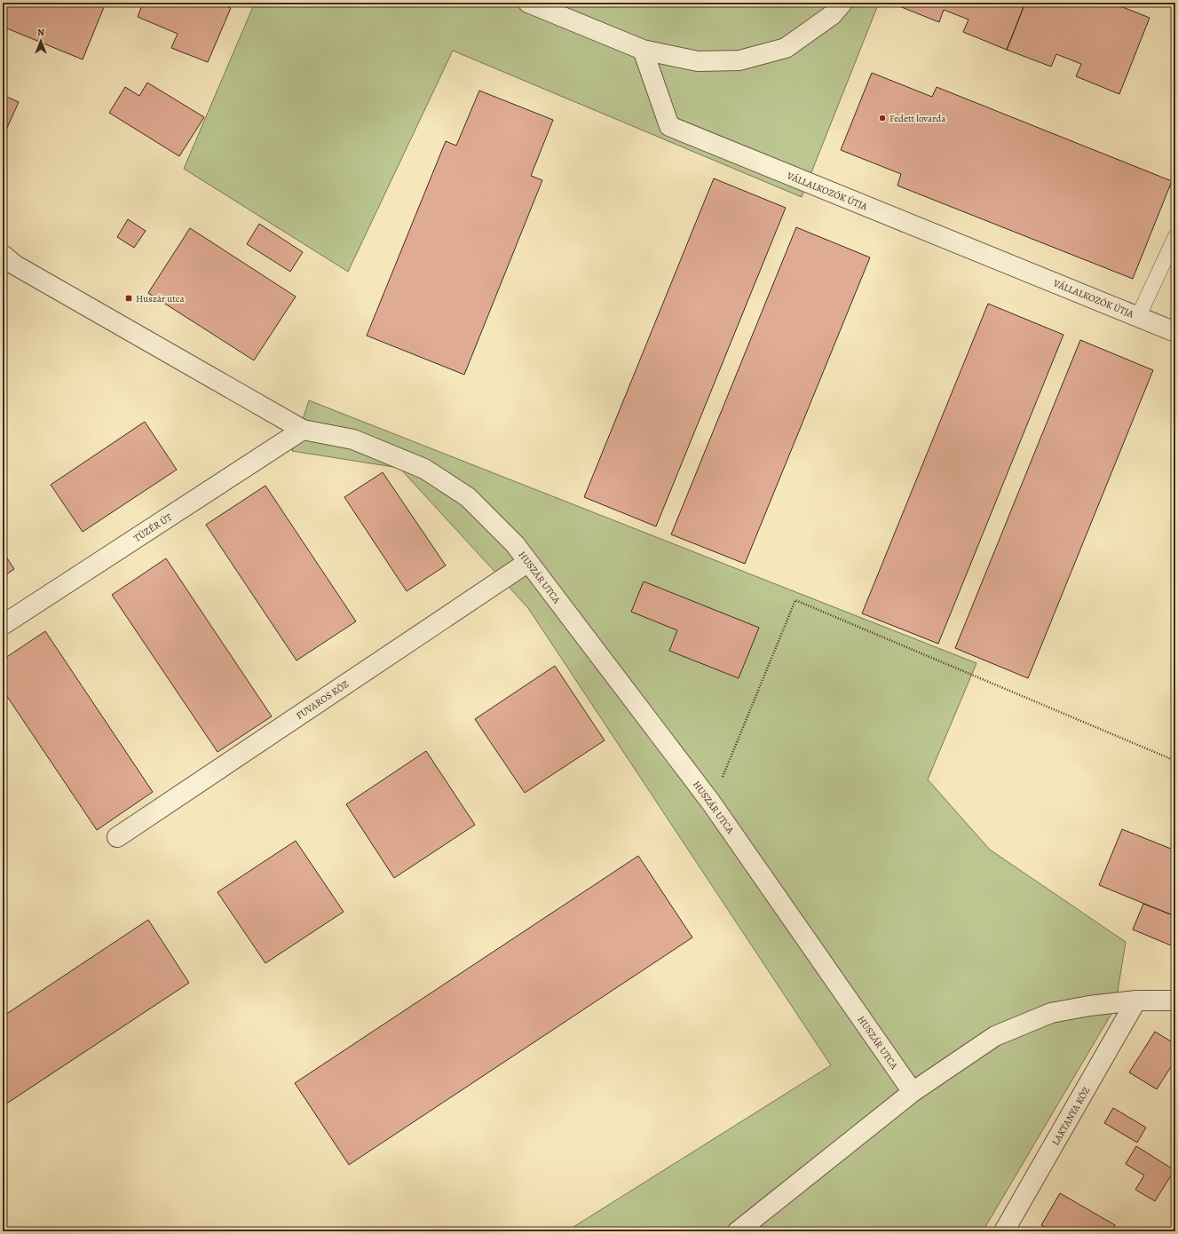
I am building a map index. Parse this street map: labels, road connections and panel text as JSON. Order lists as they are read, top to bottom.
{
  "streets": {
    "street": [
      "VÁLLALKOZÓK ÚTJA",
      "TÜZÉR ÚT",
      "HUSZÁR UTCA",
      "FUVAROS KÖZ",
      "LAKTANYA KÖZ"
    ]
  },
  "crossings": [
    ["TÜZÉR ÚT", "HUSZÁR UTCA"],
    ["HUSZÁR UTCA", "FUVAROS KÖZ"]
  ],
  "places": {
    "other": ["Fedett lovarda"],
    "transit": ["Huszár utca"]
  },
  "north": "top"
}
